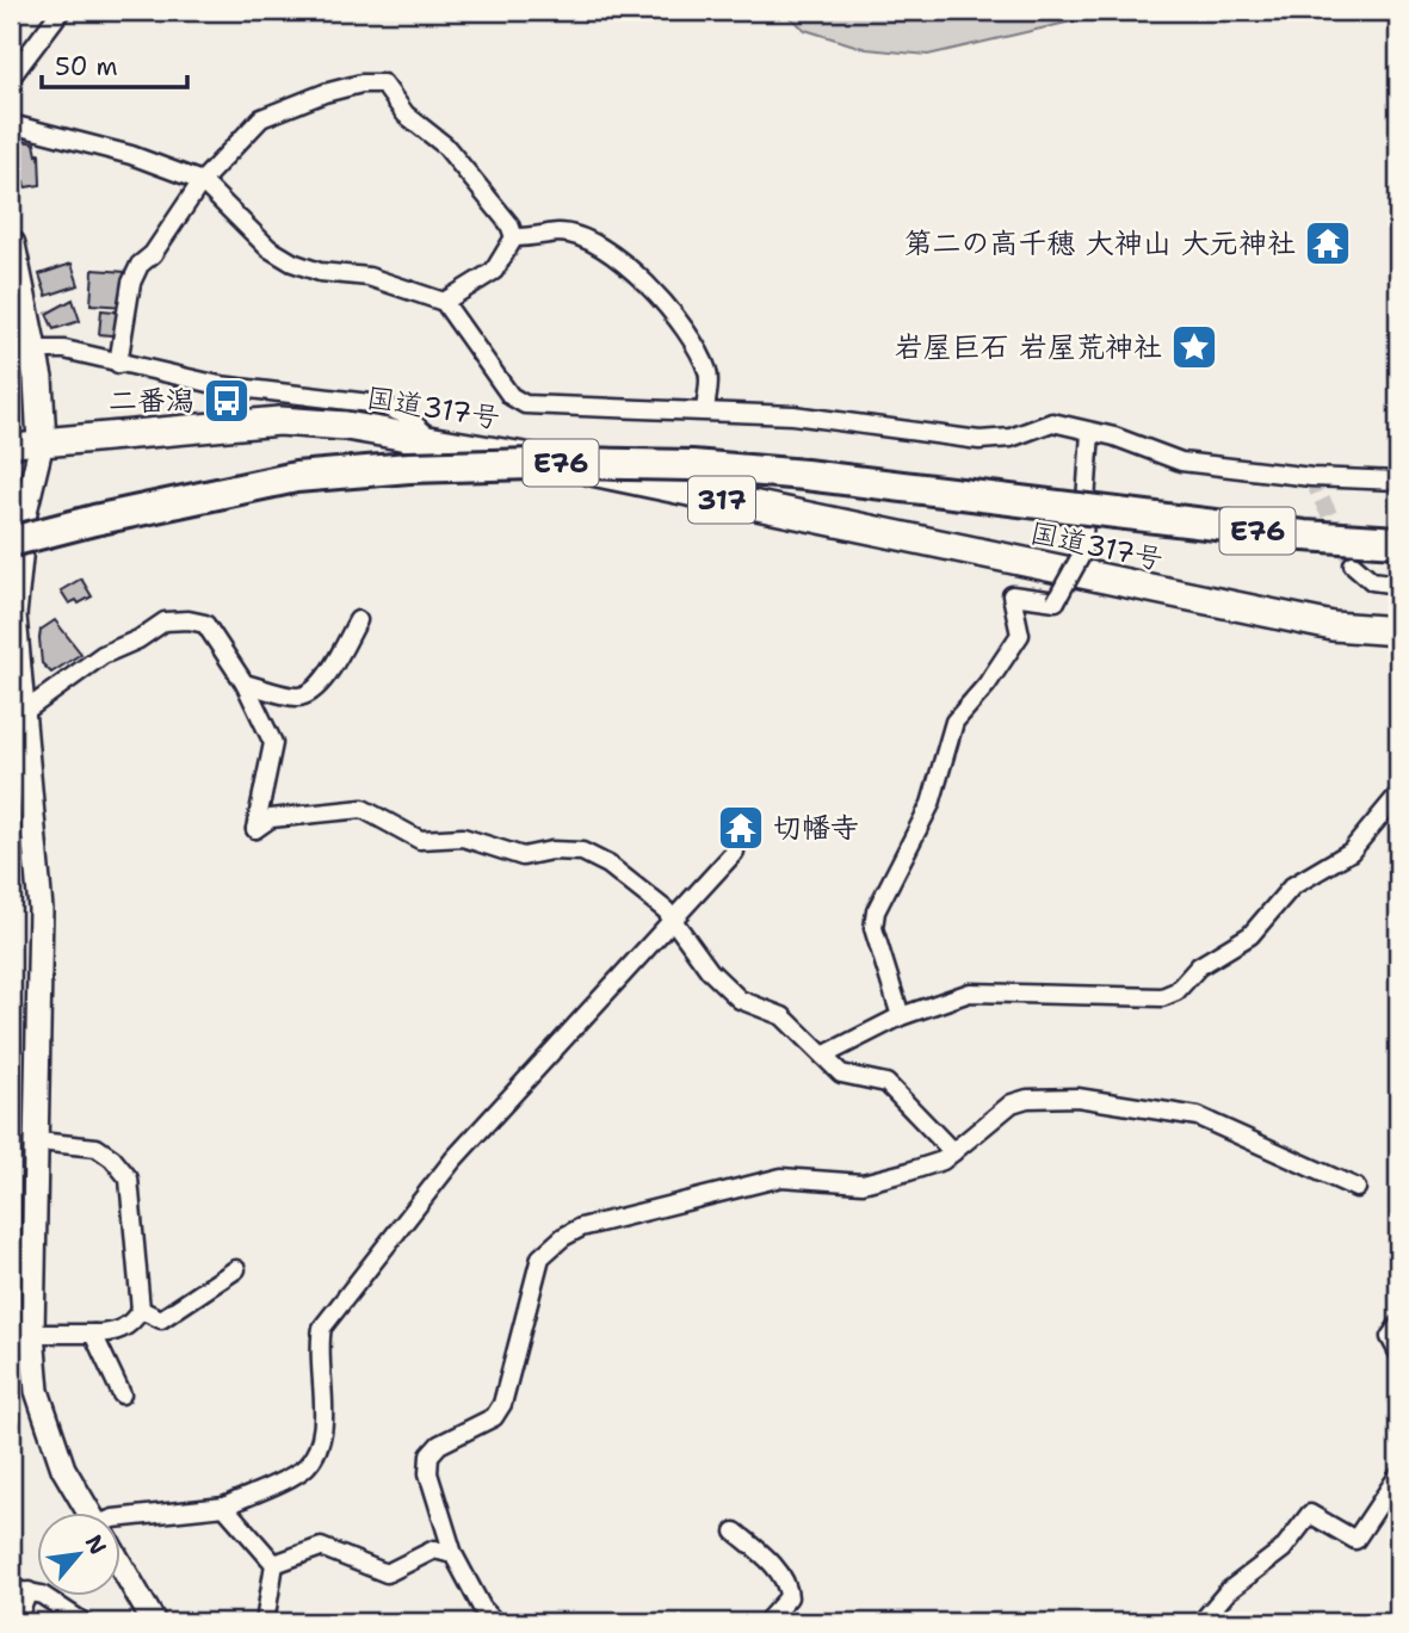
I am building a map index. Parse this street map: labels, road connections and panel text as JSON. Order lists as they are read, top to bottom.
{
  "streets": {
    "highway": ["国道317号", "E76", "317"]
  },
  "places": {
    "temple": ["第二の高千穂 大神山 大元神社", "切幡寺"],
    "place": ["岩屋巨石 岩屋荒神社"],
    "bus stop": ["二番潟"]
  },
  "scale_bar": "50 m",
  "north": "top right"
}
